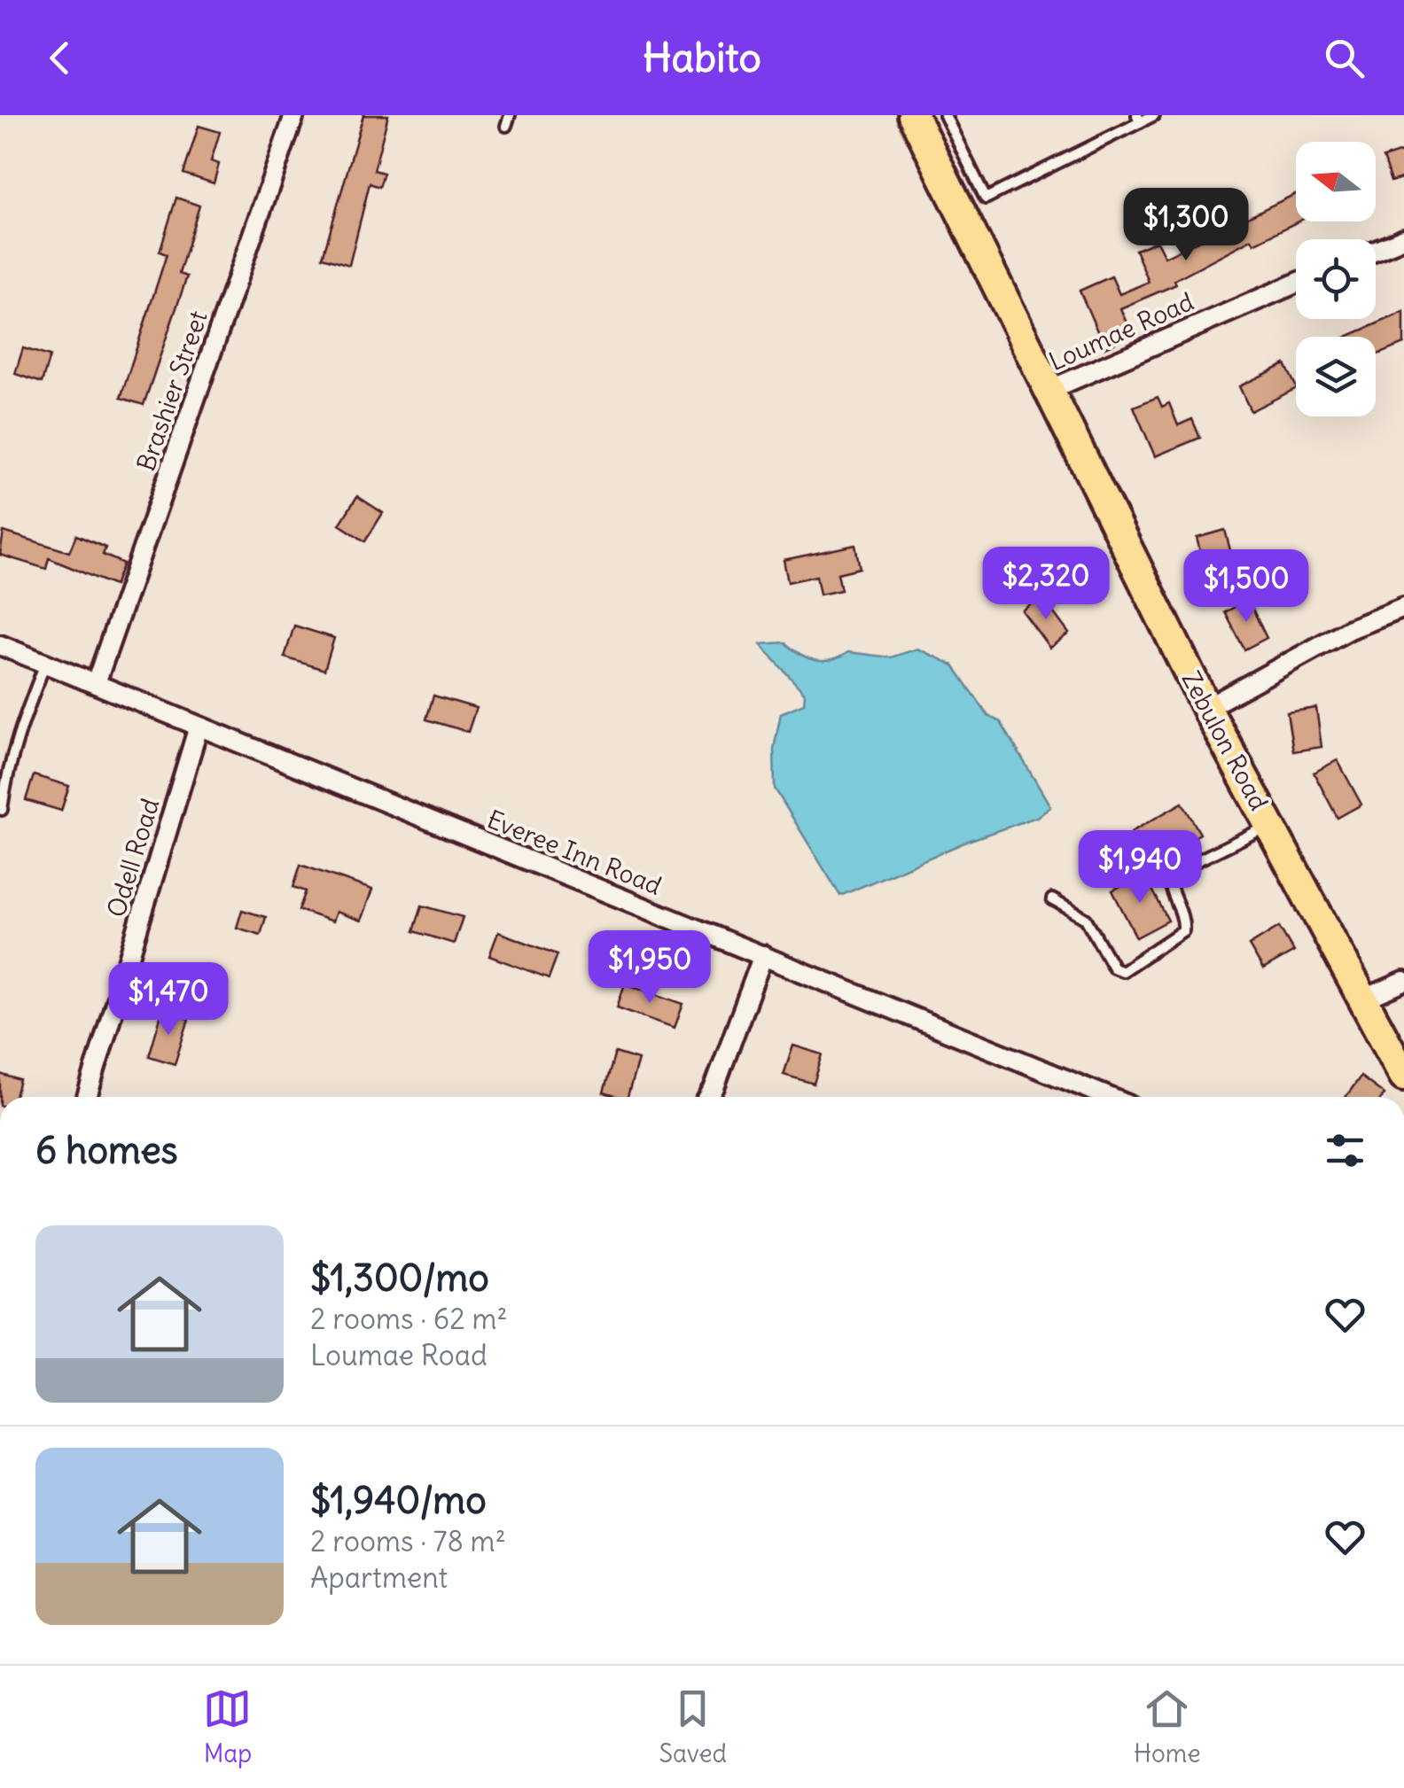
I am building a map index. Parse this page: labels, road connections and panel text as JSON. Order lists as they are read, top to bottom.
{
  "streets": {
    "main road": ["Zebulon Road"],
    "street": [
      "Loumae Road",
      "Brashier Street",
      "Everee Inn Road",
      "Odell Road"
    ]
  },
  "crossings": [
    ["Loumae Road", "Zebulon Road"],
    ["Brashier Street", "Everee Inn Road"],
    ["Everee Inn Road", "Odell Road"]
  ],
  "north": "left",
  "page": {
    "header": "Habito",
    "price": [
      "$1,300",
      "$2,320",
      "$1,500",
      "$1,940",
      "$1,950",
      "$1,470"
    ],
    "heading": "6 homes",
    "list": [
      {
        "name": "$1,300/mo",
        "note": "2 rooms · 62 m² · Loumae Road"
      },
      {
        "name": "$1,940/mo",
        "note": "2 rooms · 78 m² · Apartment"
      }
    ],
    "tabs": ["Map", "Saved", "Home"]
  }
}
